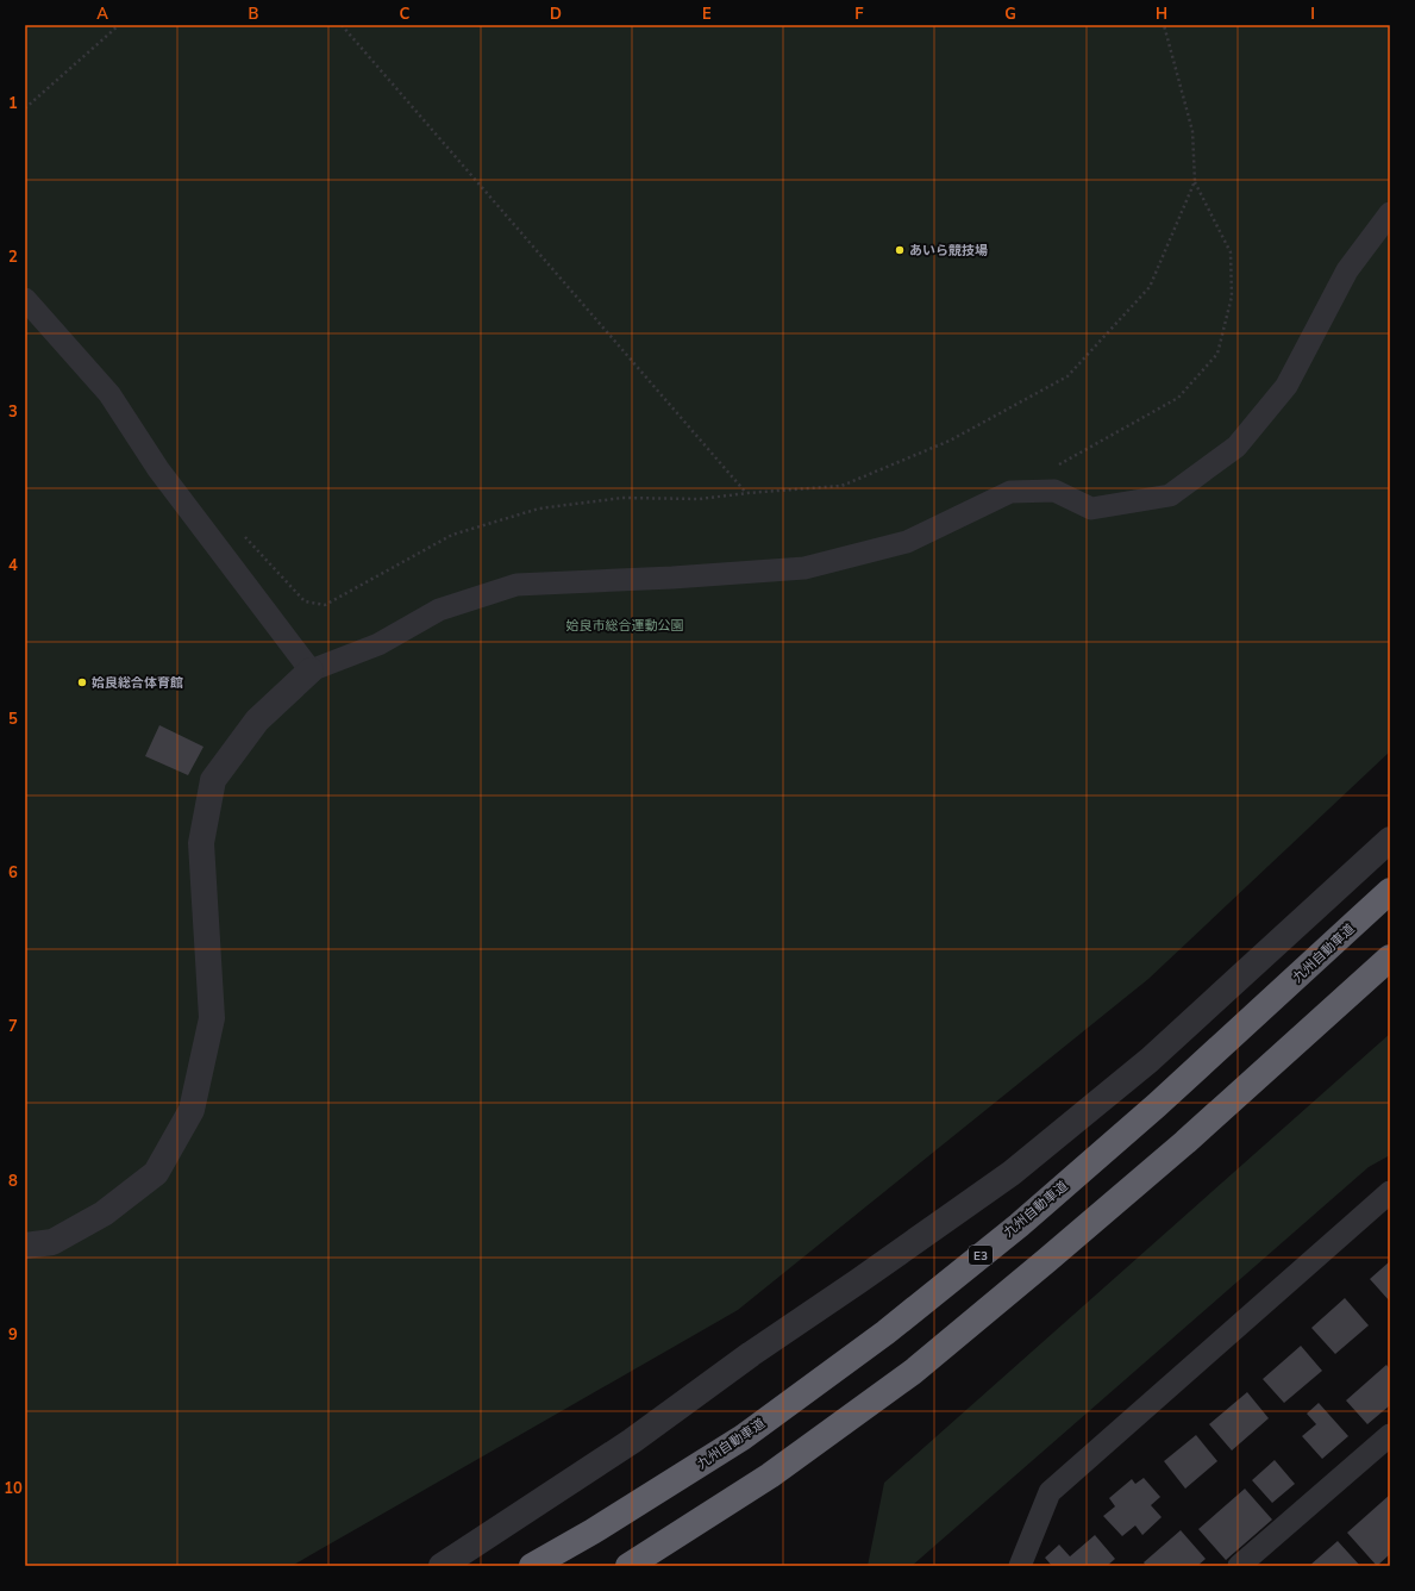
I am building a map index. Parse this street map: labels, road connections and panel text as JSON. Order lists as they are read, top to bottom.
{
  "streets": {
    "highway": ["九州自動車道", "E3"]
  },
  "parks": ["姶良市総合運動公園"],
  "places": ["あいら競技場", "姶良総合体育館"],
  "grid": {
    "columns": [
      "A",
      "B",
      "C",
      "D",
      "E",
      "F",
      "G",
      "H",
      "I"
    ],
    "rows": [
      "1",
      "2",
      "3",
      "4",
      "5",
      "6",
      "7",
      "8",
      "9",
      "10"
    ]
  }
}
